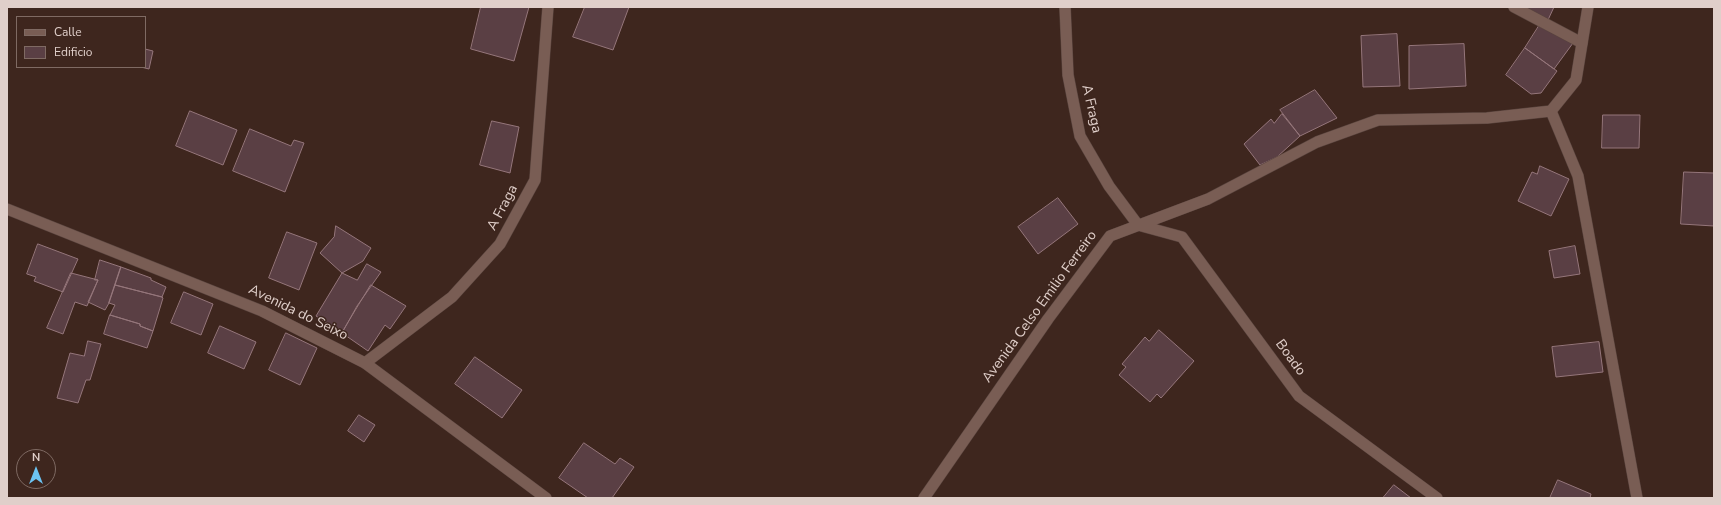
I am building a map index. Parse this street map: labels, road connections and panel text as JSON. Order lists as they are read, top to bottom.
{
  "streets": {
    "street": [
      "A Fraga",
      "Avenida Celso Emilio Ferreiro",
      "Avenida do Seixo",
      "Boado"
    ]
  },
  "crossings": [
    ["A Fraga", "Avenida Celso Emilio Ferreiro"],
    ["A Fraga", "Avenida do Seixo"],
    ["A Fraga", "Boado"],
    ["Avenida Celso Emilio Ferreiro", "Boado"]
  ],
  "legend": ["Calle", "Edificio"],
  "north": "top"
}
